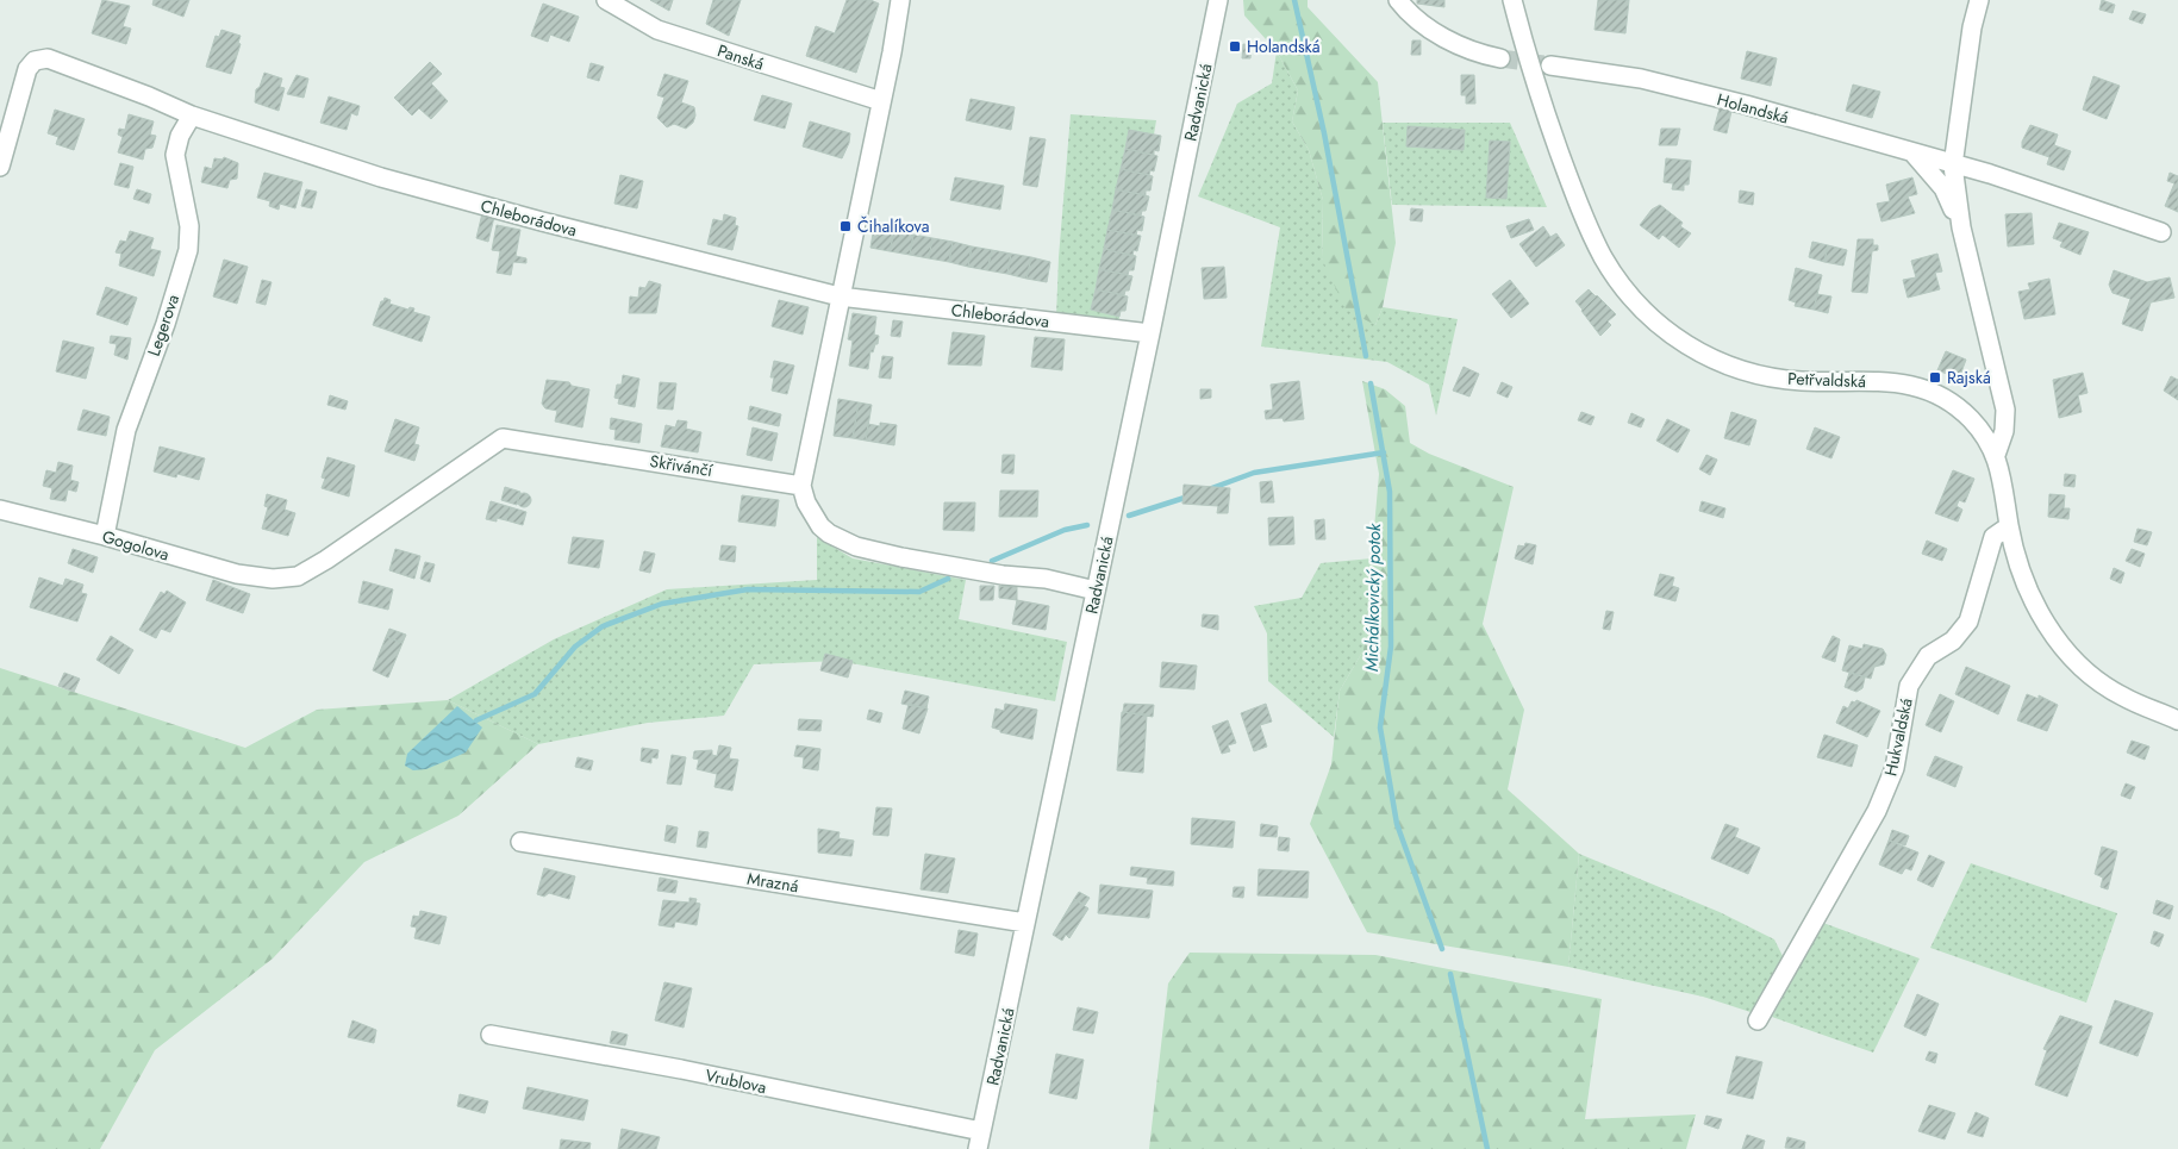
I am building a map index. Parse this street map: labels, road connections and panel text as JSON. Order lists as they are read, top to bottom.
{
  "streets": {
    "street": [
      "Panská",
      "Radvanická",
      "Holandská",
      "Chleborádova",
      "Legerova",
      "Petřvaldská",
      "Skřivánčí",
      "Gogolova",
      "Hukvaldská",
      "Mrazná",
      "Vrublova"
    ]
  },
  "crossings": [
    ["Radvanická", "Chleborádova"],
    ["Radvanická", "Mrazná"],
    ["Radvanická", "Vrublova"],
    ["Chleborádova", "Legerova"],
    ["Legerova", "Gogolova"],
    ["Petřvaldská", "Hukvaldská"],
    ["Skřivánčí", "Gogolova"]
  ],
  "water": ["Michálkovický potok"],
  "places": {
    "transit": ["Holandská", "Čihalíkova", "Rajská"]
  }
}
